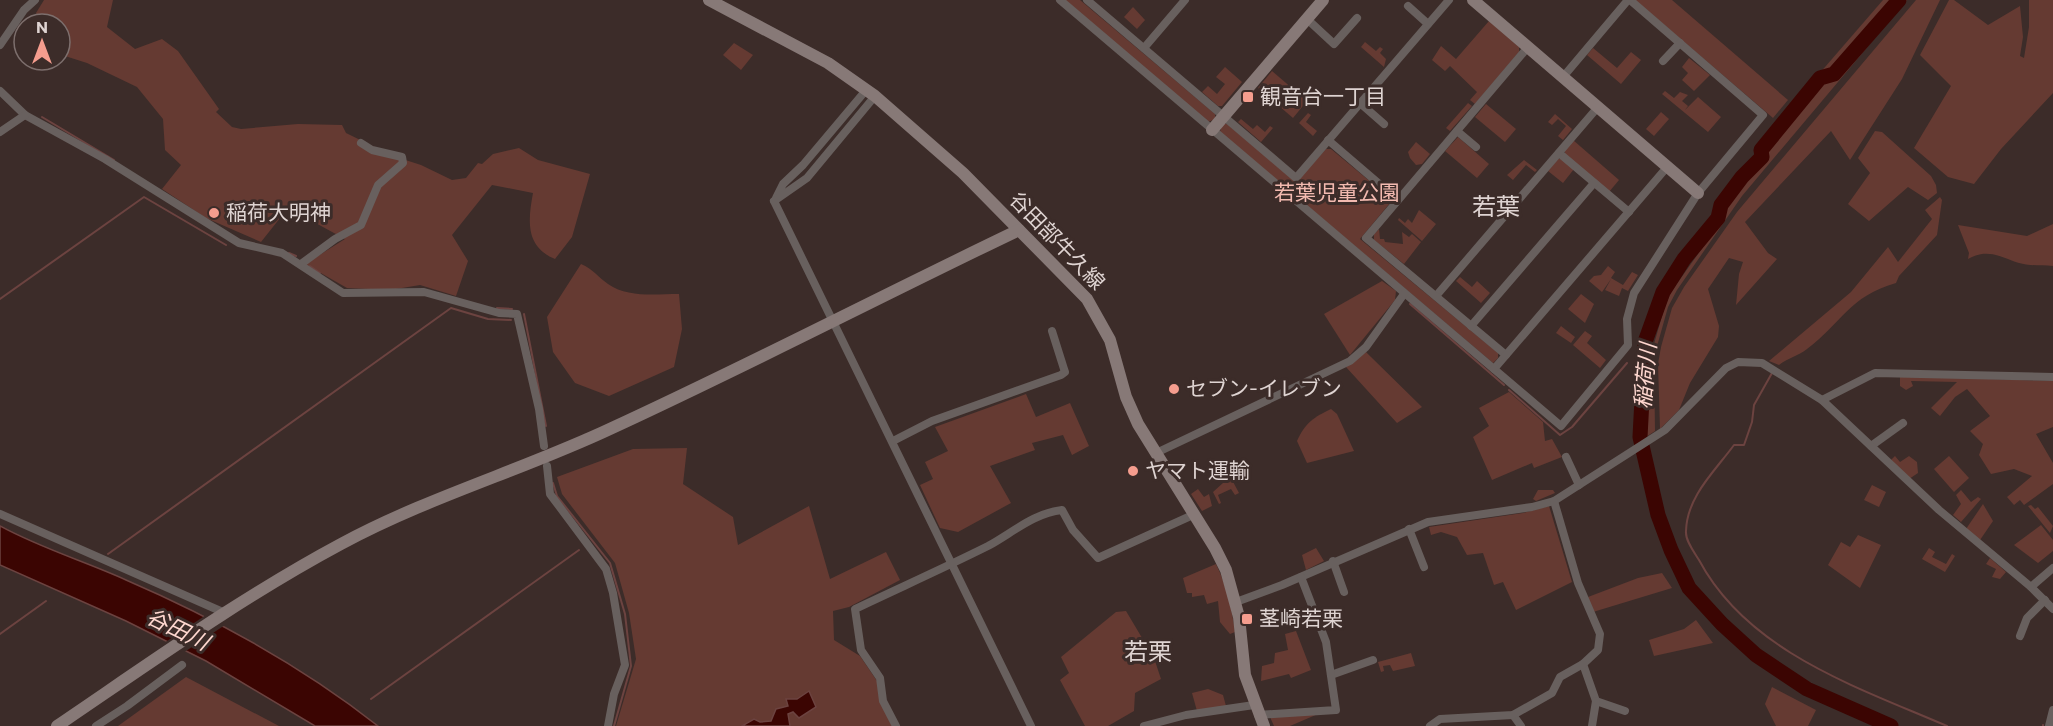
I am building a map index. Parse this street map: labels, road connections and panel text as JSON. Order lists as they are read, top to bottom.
{
  "streets": {
    "street": ["谷田部牛久線"]
  },
  "districts": ["若葉", "若栗"],
  "water": ["稲荷川", "谷田川"],
  "parks": ["若葉児童公園"],
  "places": {
    "transit": ["観音台一丁目", "茎崎若栗"],
    "other": ["稲荷大明神", "セブン-イレブン", "ヤマト運輸"]
  },
  "north": "top"
}
